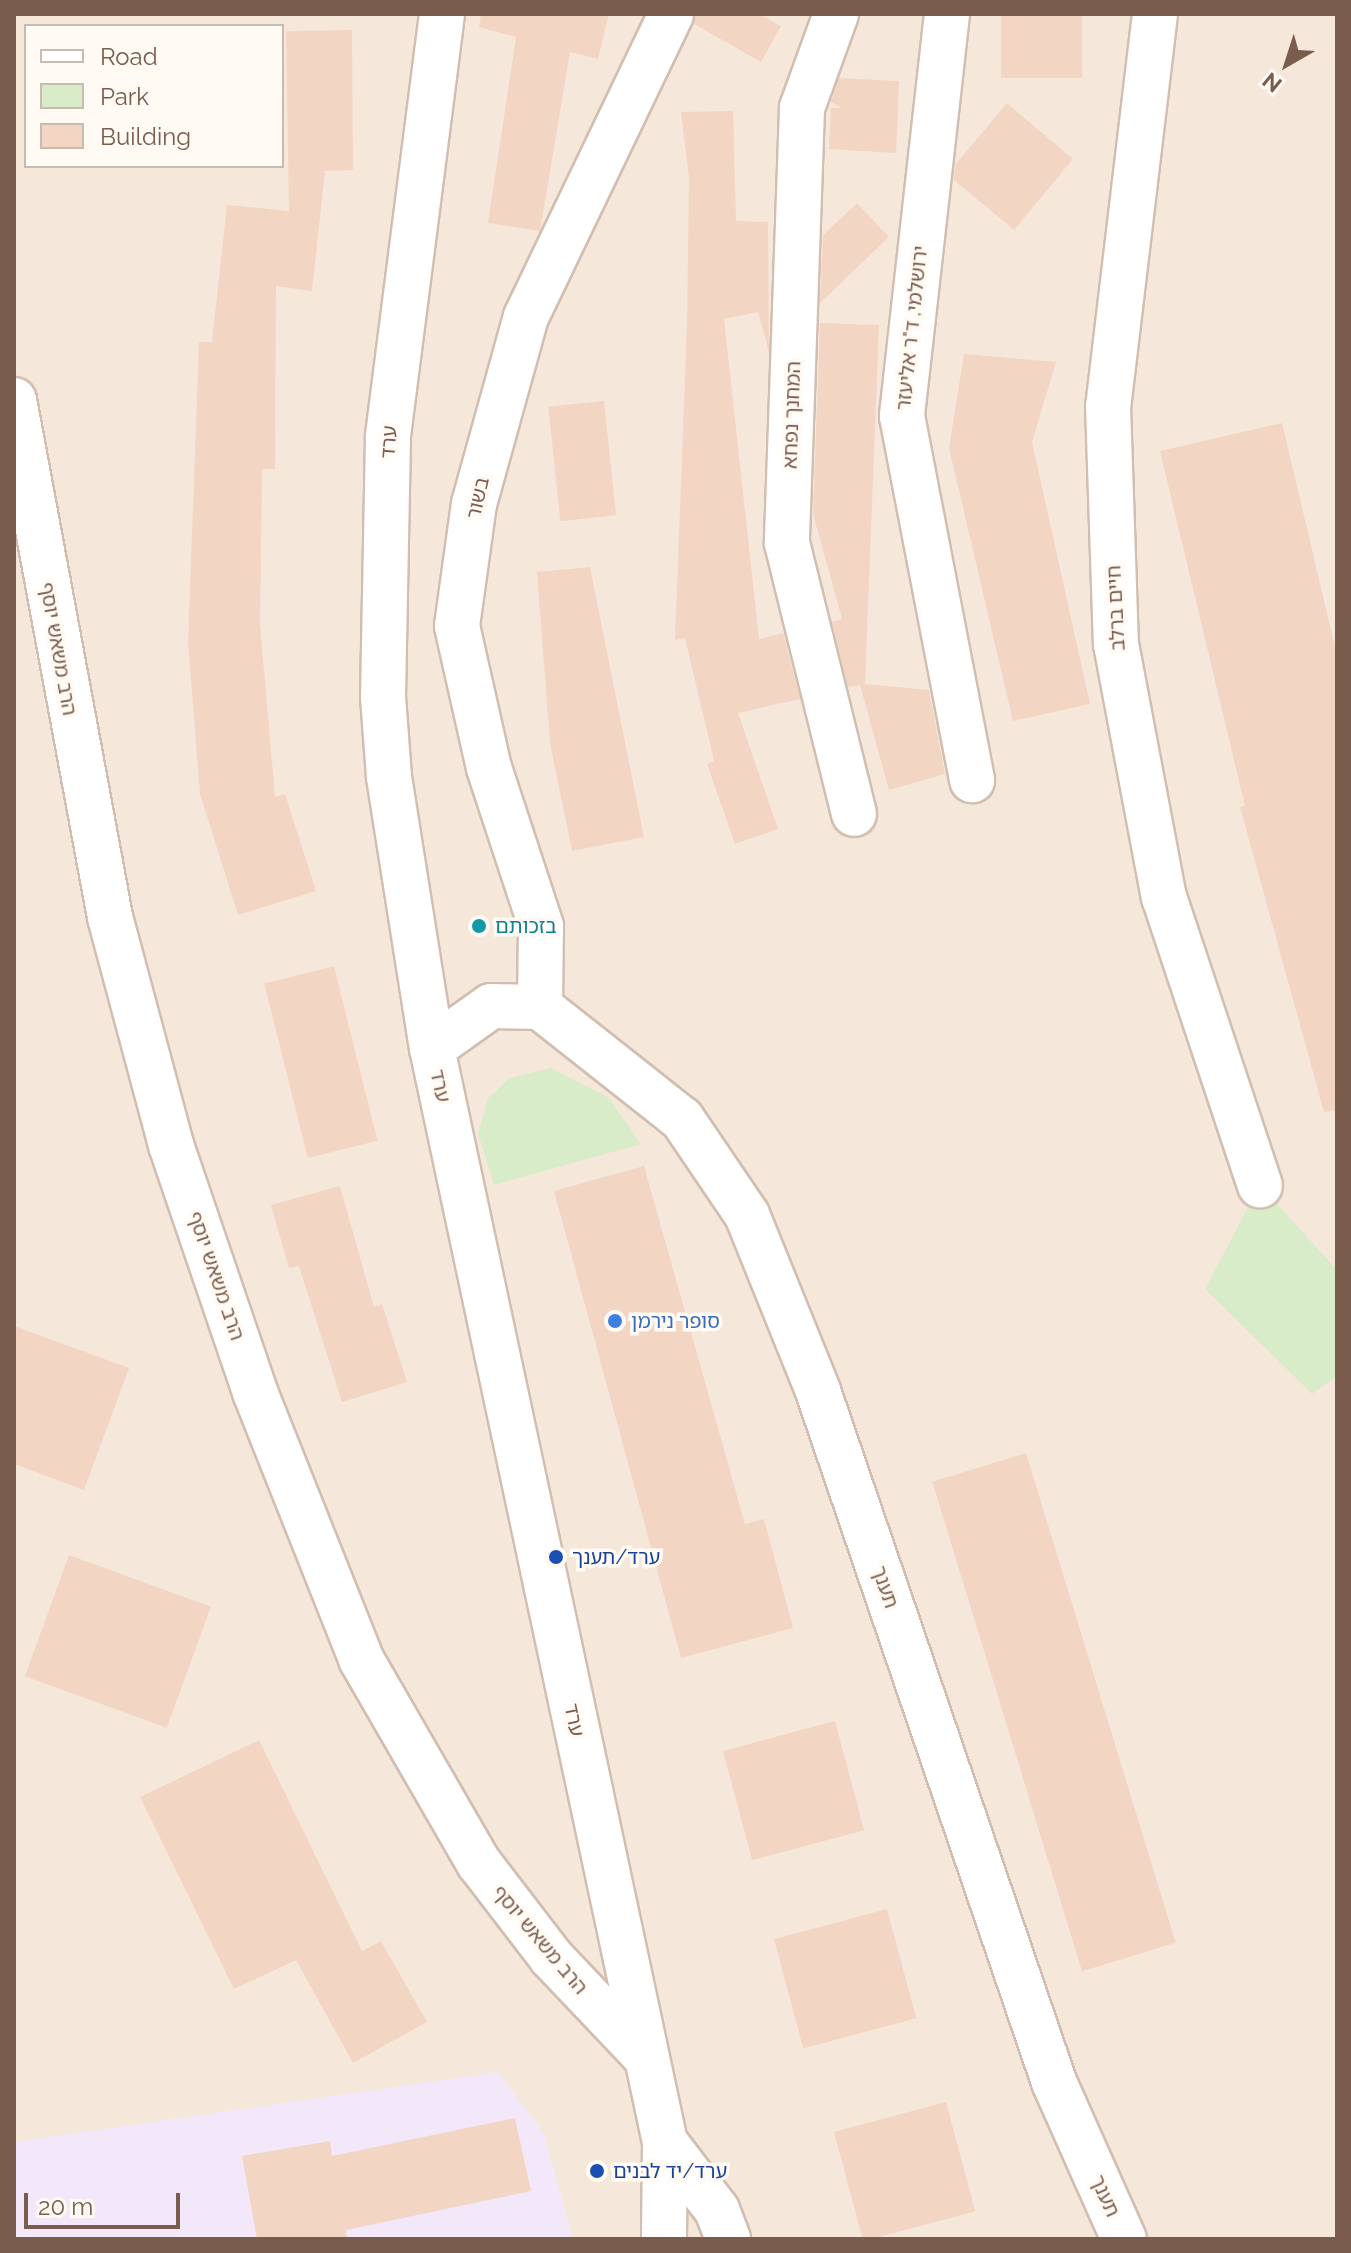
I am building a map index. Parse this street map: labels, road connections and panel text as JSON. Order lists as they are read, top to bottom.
{
  "streets": {
    "street": [
      "ירושלמי, ד\"ר אליעזר",
      "המחנך נפחא",
      "ערד",
      "בשור",
      "חיים ברלב",
      "הרב משאש יוסף",
      "תענך"
    ]
  },
  "crossings": [
    ["ערד", "הרב משאש יוסף"],
    ["בשור", "תענך"]
  ],
  "places": [
    "בזכותם",
    "סופר נירמן",
    "ערד/תענך",
    "ערד/יד לבנים"
  ],
  "legend": ["Road", "Park", "Building"],
  "scale_bar": "20 m",
  "north": "bottom left"
}
